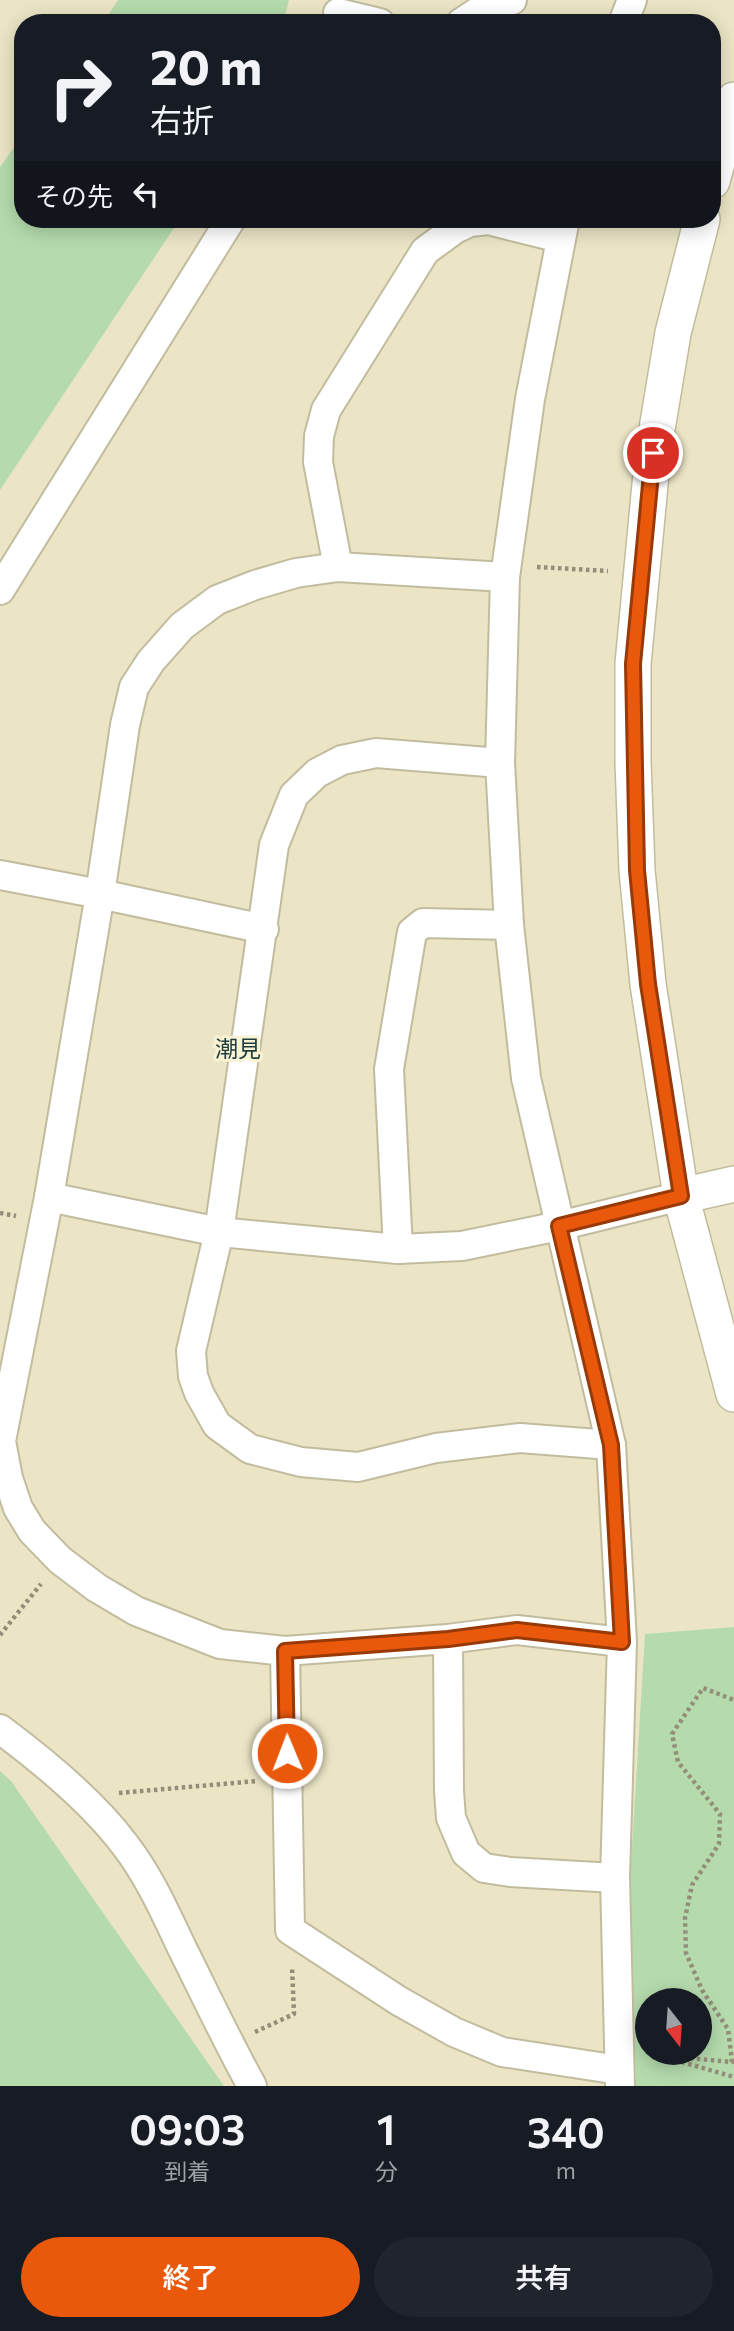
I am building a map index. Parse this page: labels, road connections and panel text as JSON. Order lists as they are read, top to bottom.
{
  "districts": ["潮見"],
  "north": "bottom",
  "page": {
    "turn": ["20 m", "右折"],
    "then": "その先",
    "eta": [
      "09:03",
      "到着",
      "1",
      "分",
      "340",
      "m"
    ],
    "buttons": ["終了", "共有"]
  }
}
